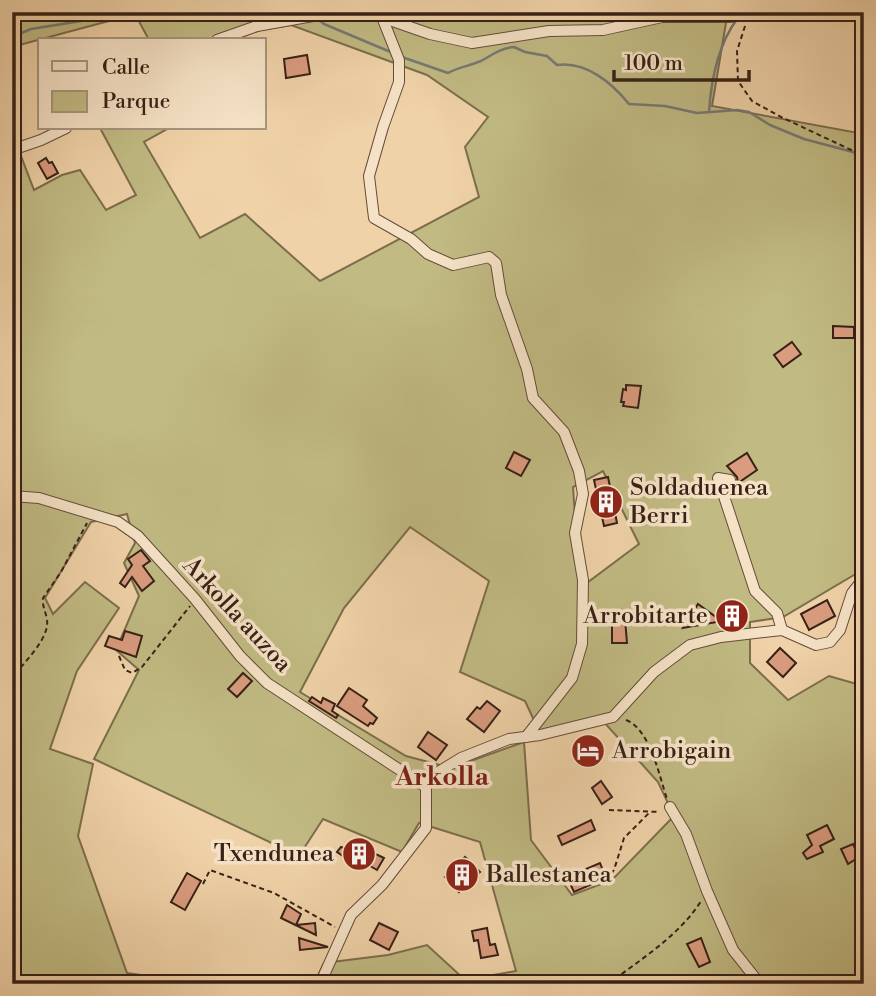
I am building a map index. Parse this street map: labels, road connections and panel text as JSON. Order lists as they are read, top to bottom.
{
  "streets": {
    "street": ["Arkolla auzoa"]
  },
  "districts": ["Arkolla"],
  "places": {
    "building": [
      "Soldaduenea Berri",
      "Arrobitarte",
      "Txendunea",
      "Ballestanea"
    ],
    "hotel": ["Arrobigain"]
  },
  "legend": ["Calle", "Parque"],
  "scale_bar": "100 m"
}
